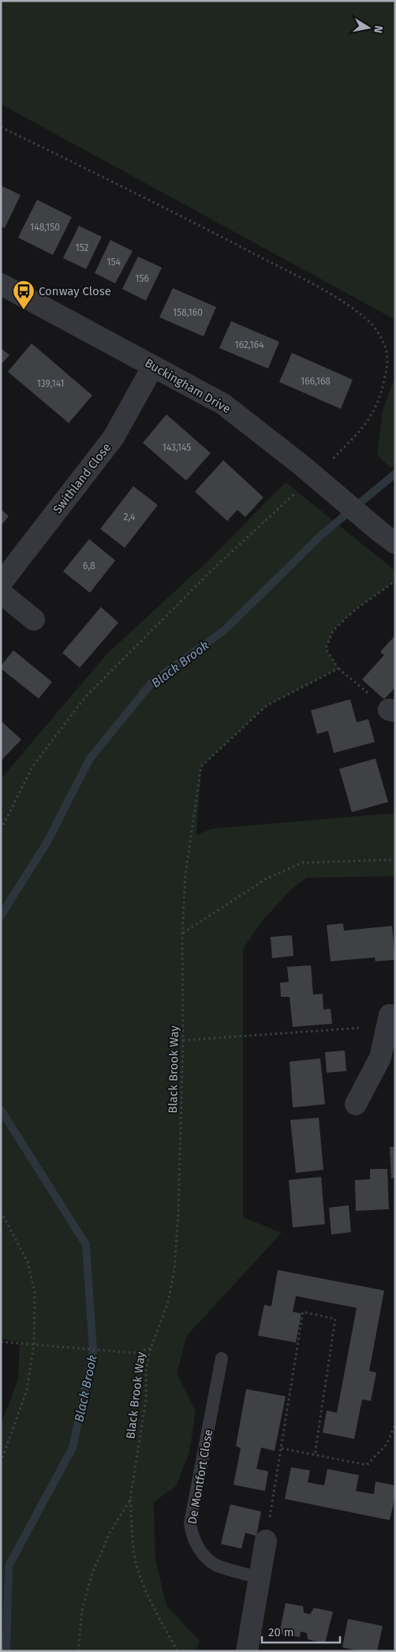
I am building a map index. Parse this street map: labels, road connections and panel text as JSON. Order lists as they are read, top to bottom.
{
  "streets": {
    "street": ["Buckingham Drive", "Swithland Close"],
    "lane": ["De Montfort Close"],
    "path": ["Black Brook Way"]
  },
  "crossings": [
    ["Buckingham Drive", "Swithland Close"]
  ],
  "water": ["Black Brook"],
  "places": {
    "bus stop": ["Conway Close"]
  },
  "house_numbers": [
    "148,150",
    "152",
    "154",
    "156",
    "158,160",
    "162,164",
    "166,168",
    "139,141",
    "143,145",
    "2,4",
    "6,8"
  ],
  "scale_bar": "20 m",
  "north": "right"
}
